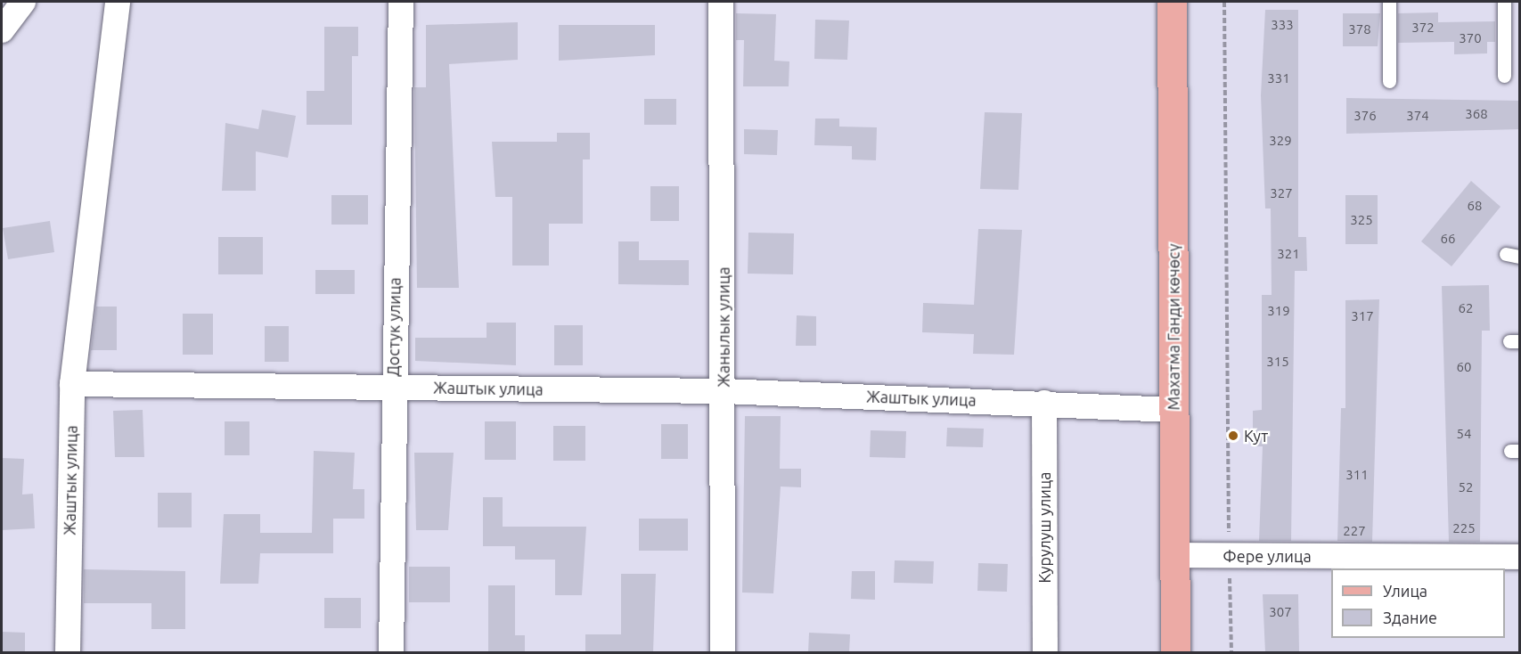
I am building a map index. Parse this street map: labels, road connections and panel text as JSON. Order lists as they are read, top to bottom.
{
  "streets": {
    "main road": ["Махатма Ганди көчөсү"],
    "street": [
      "Достук улица",
      "Жанылык улица",
      "Жаштык улица",
      "Курулуш улица",
      "Фере улица"
    ]
  },
  "crossings": [
    ["Достук улица", "Жаштык улица"],
    ["Жанылык улица", "Жаштык улица"],
    ["Махатма Ганди көчөсү", "Жаштык улица"],
    ["Махатма Ганди көчөсү", "Фере улица"],
    ["Жаштык улица", "Курулуш улица"]
  ],
  "places": ["Кут"],
  "house_numbers": [
    "333",
    "372",
    "378",
    "370",
    "331",
    "368",
    "376",
    "374",
    "329",
    "327",
    "68",
    "325",
    "66",
    "321",
    "62",
    "319",
    "317",
    "315",
    "60",
    "54",
    "311",
    "52",
    "225",
    "227",
    "307"
  ],
  "legend": ["Улица", "Здание"]
}
